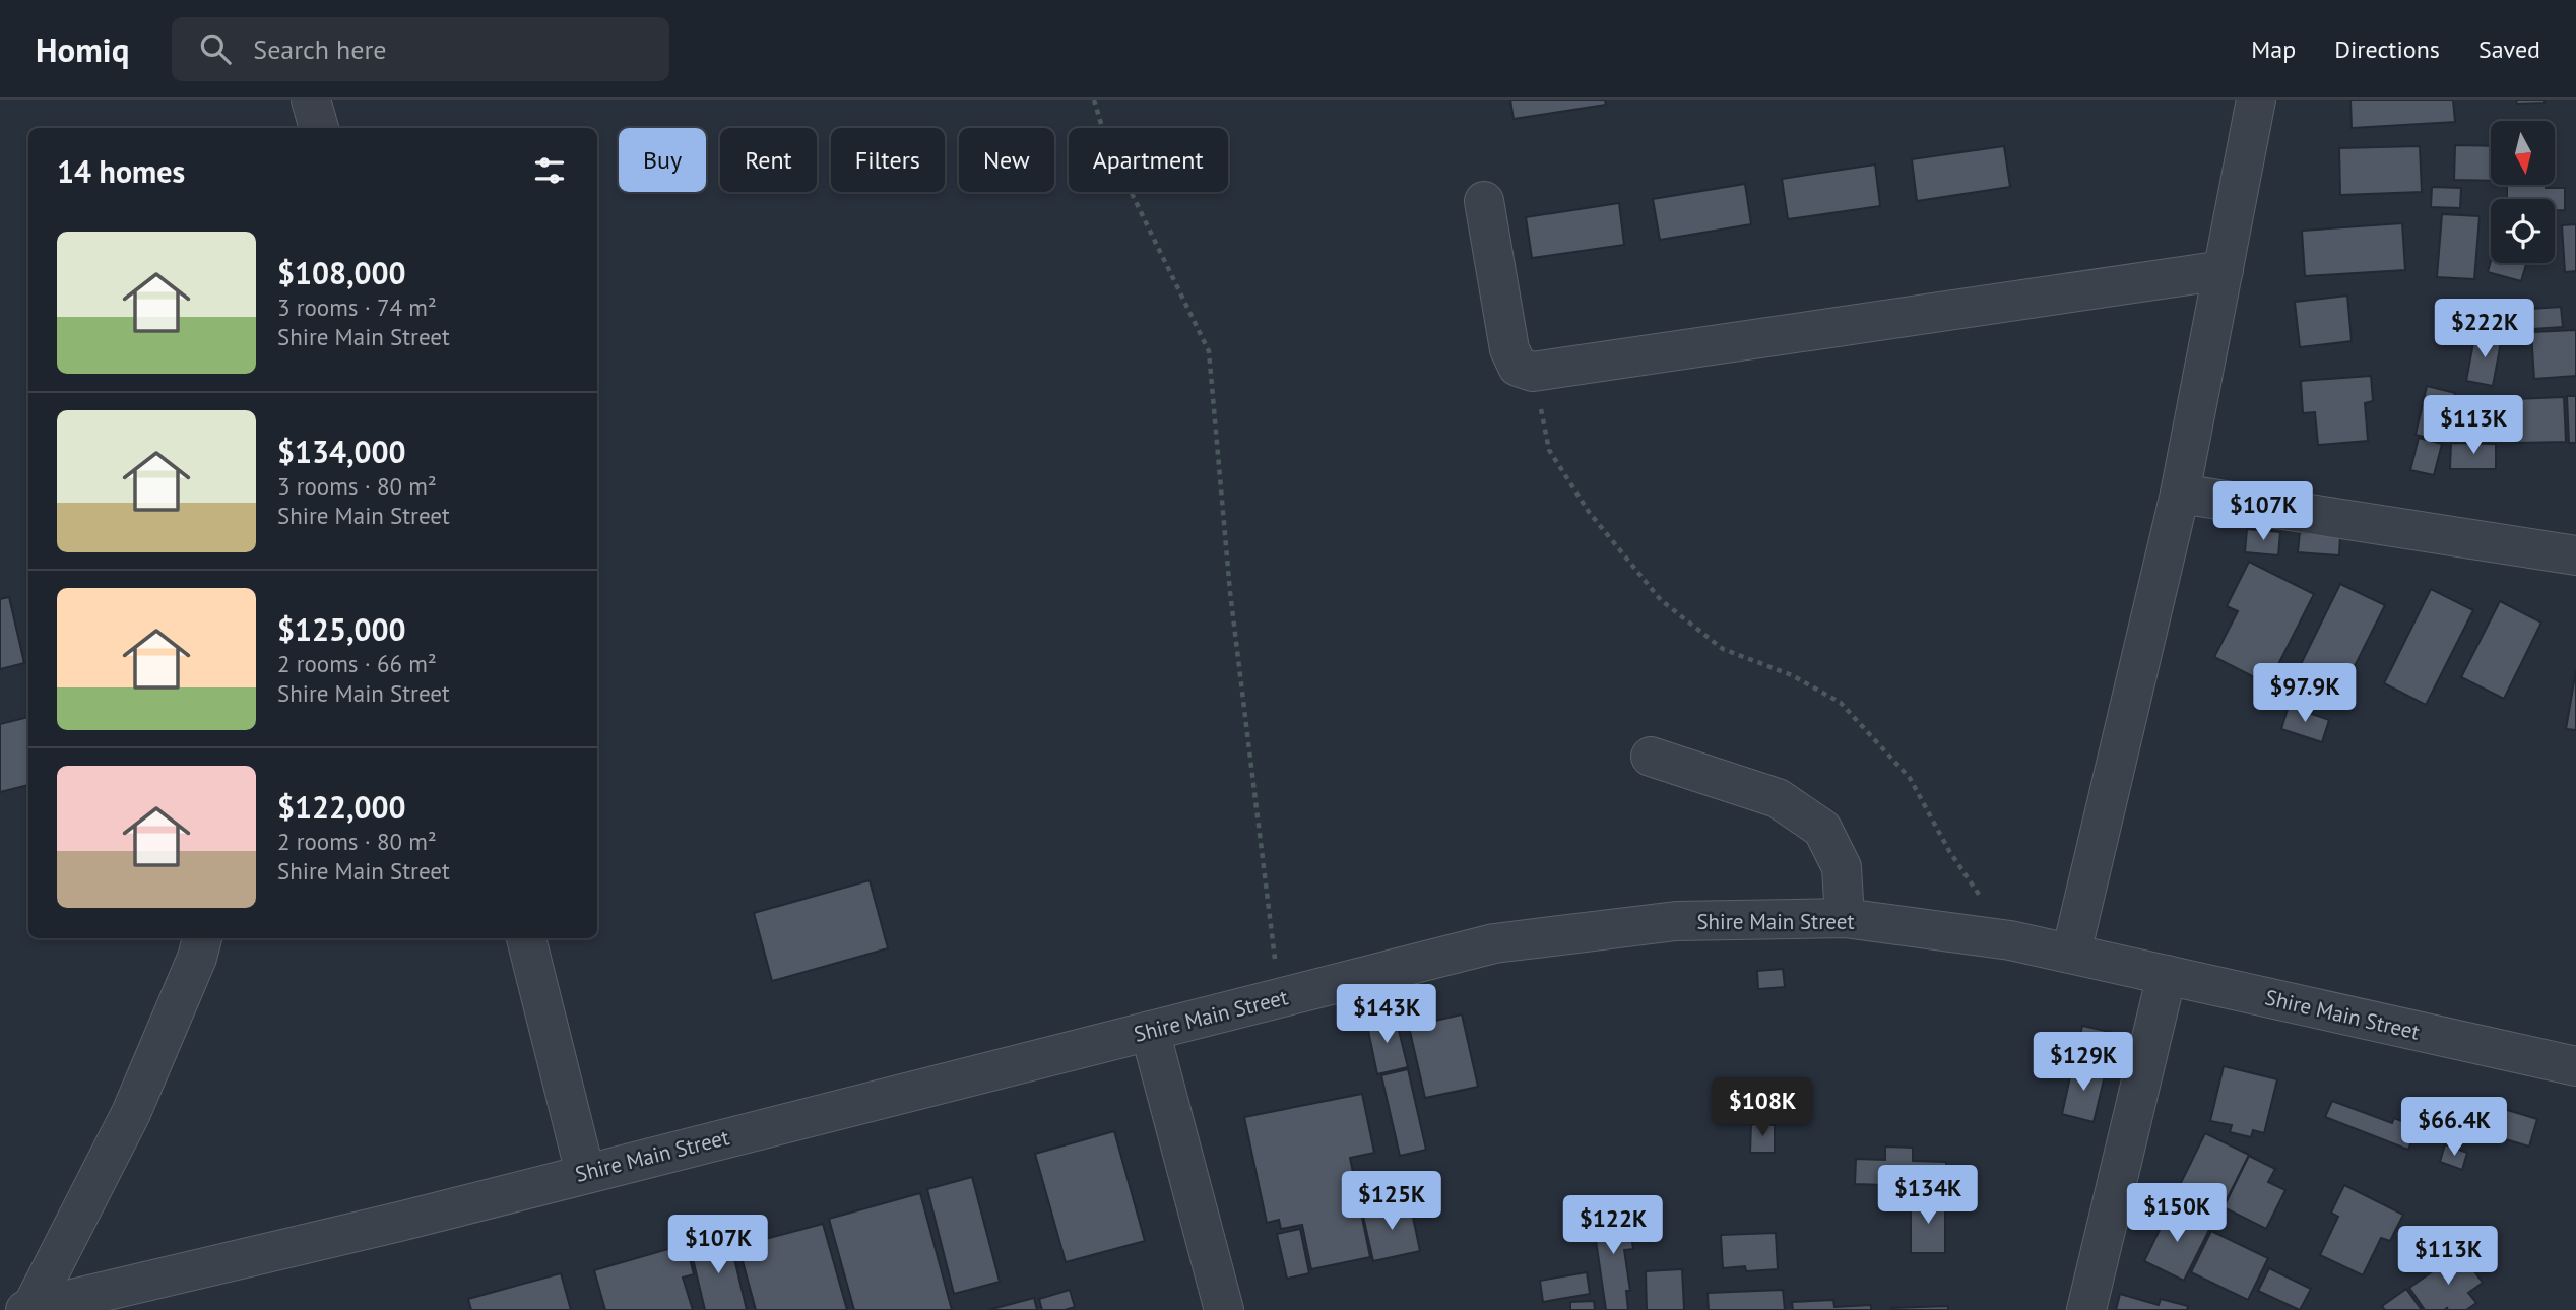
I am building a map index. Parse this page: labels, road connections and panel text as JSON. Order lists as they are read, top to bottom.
{
  "streets": {
    "street": ["Shire Main Street"]
  },
  "north": "bottom",
  "page": {
    "header": "Homiq",
    "search": "Search here",
    "nav": ["Map", "Directions", "Saved"],
    "chip": [
      "Buy",
      "Rent",
      "Filters",
      "New",
      "Apartment"
    ],
    "heading": "14 homes",
    "list": [
      {
        "name": "$108,000",
        "note": "3 rooms · 74 m² · Shire Main Street"
      },
      {
        "name": "$134,000",
        "note": "3 rooms · 80 m² · Shire Main Street"
      },
      {
        "name": "$125,000",
        "note": "2 rooms · 66 m² · Shire Main Street"
      },
      {
        "name": "$122,000",
        "note": "2 rooms · 80 m² · Shire Main Street"
      }
    ],
    "price": [
      "$222K",
      "$113K",
      "$107K",
      "$97.9K",
      "$143K",
      "$129K",
      "$108K",
      "$66.4K",
      "$134K",
      "$125K",
      "$150K",
      "$122K",
      "$107K",
      "$113K"
    ]
  }
}
